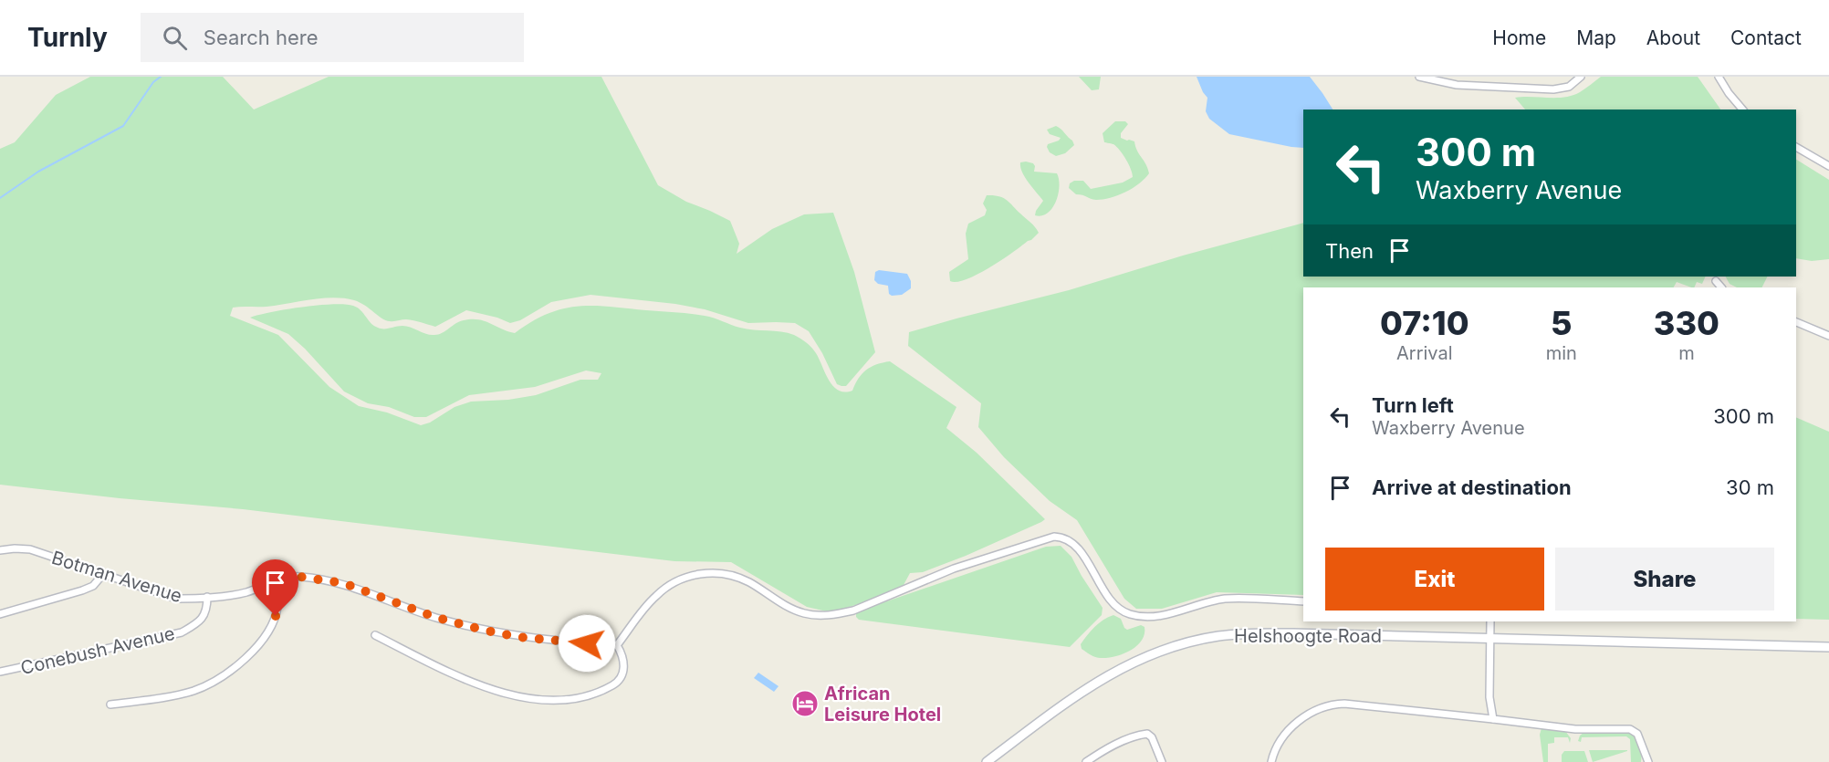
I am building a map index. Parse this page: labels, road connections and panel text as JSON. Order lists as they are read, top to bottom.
{
  "streets": {
    "main road": ["Helshoogte Road"],
    "street": ["Botman Avenue", "Conebush Avenue"]
  },
  "crossings": [
    ["Botman Avenue", "Conebush Avenue"]
  ],
  "places": {
    "hotel": ["African Leisure Hotel"]
  },
  "page": {
    "header": "Turnly",
    "search": "Search here",
    "nav": [
      "Home",
      "Map",
      "About",
      "Contact"
    ],
    "turn": ["300 m", "Waxberry Avenue"],
    "then": "Then",
    "eta": [
      "07:10",
      "Arrival",
      "5",
      "min",
      "330",
      "m"
    ],
    "list": [
      {
        "name": "Turn left",
        "note": "Waxberry Avenue",
        "value": "300 m"
      },
      {
        "name": "Arrive at destination",
        "value": "30 m"
      }
    ],
    "buttons": ["Exit", "Share"]
  }
}
